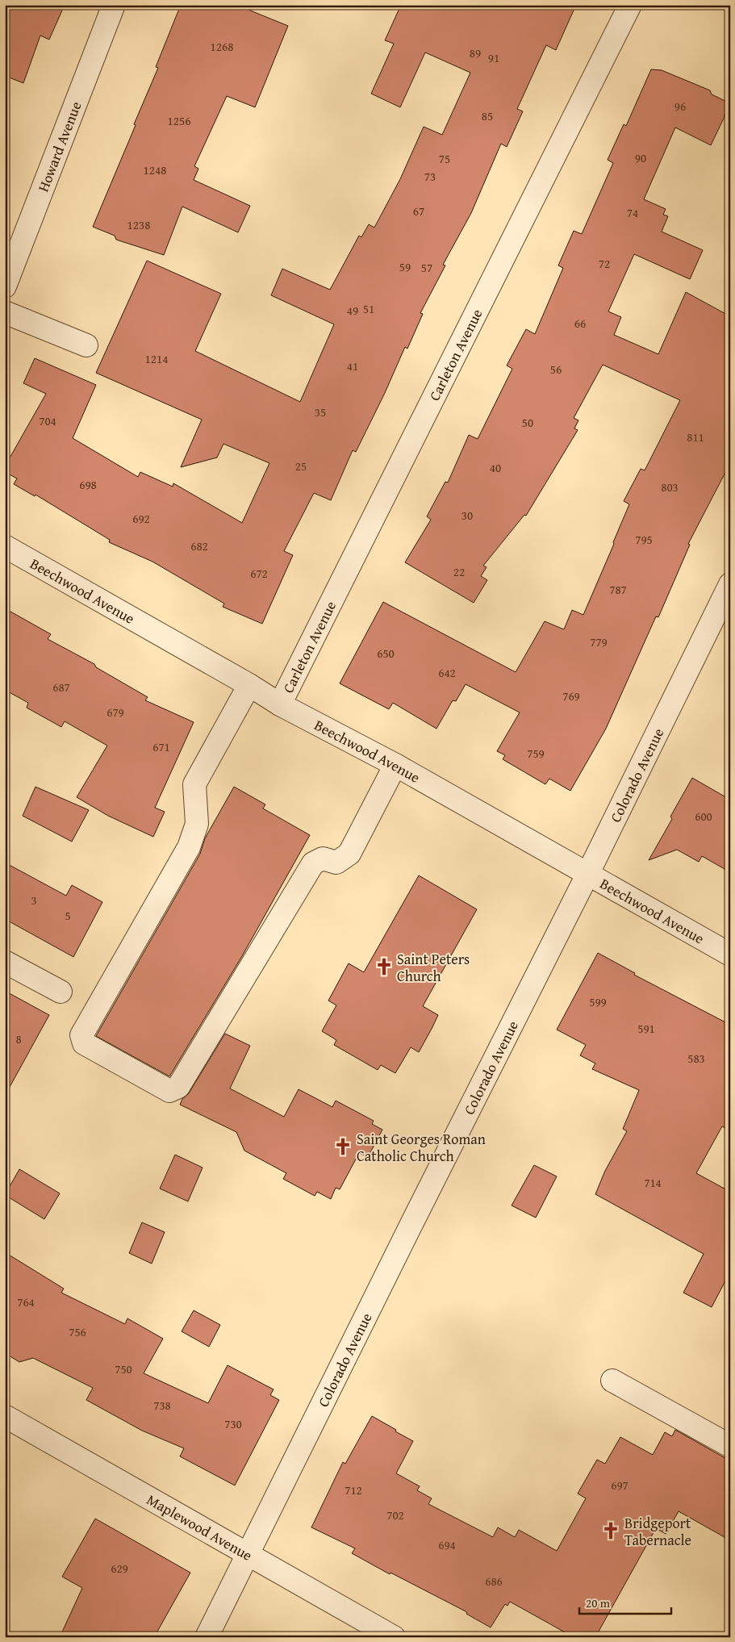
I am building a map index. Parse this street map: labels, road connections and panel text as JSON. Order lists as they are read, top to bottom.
{
  "streets": {
    "street": [
      "Howard Avenue",
      "Carleton Avenue",
      "Beechwood Avenue",
      "Colorado Avenue",
      "Maplewood Avenue"
    ]
  },
  "crossings": [
    ["Carleton Avenue", "Beechwood Avenue"],
    ["Beechwood Avenue", "Colorado Avenue"],
    ["Colorado Avenue", "Maplewood Avenue"]
  ],
  "places": {
    "church": ["Saint Peters Church", "Saint Georges Roman Catholic Church", "Bridgeport Tabernacle"]
  },
  "house_numbers": [
    "1268",
    "89",
    "91",
    "96",
    "85",
    "1256",
    "90",
    "75",
    "1248",
    "73",
    "67",
    "74",
    "1238",
    "72",
    "59",
    "57",
    "51",
    "49",
    "66",
    "1214",
    "41",
    "56",
    "35",
    "704",
    "50",
    "811",
    "25",
    "40",
    "698",
    "803",
    "30",
    "692",
    "795",
    "682",
    "22",
    "672",
    "787",
    "779",
    "650",
    "642",
    "687",
    "769",
    "679",
    "671",
    "759",
    "600",
    "3",
    "5",
    "599",
    "591",
    "8",
    "583",
    "714",
    "764",
    "756",
    "750",
    "738",
    "730",
    "697",
    "712",
    "702",
    "694",
    "629",
    "686"
  ],
  "scale_bar": "20 m"
}
